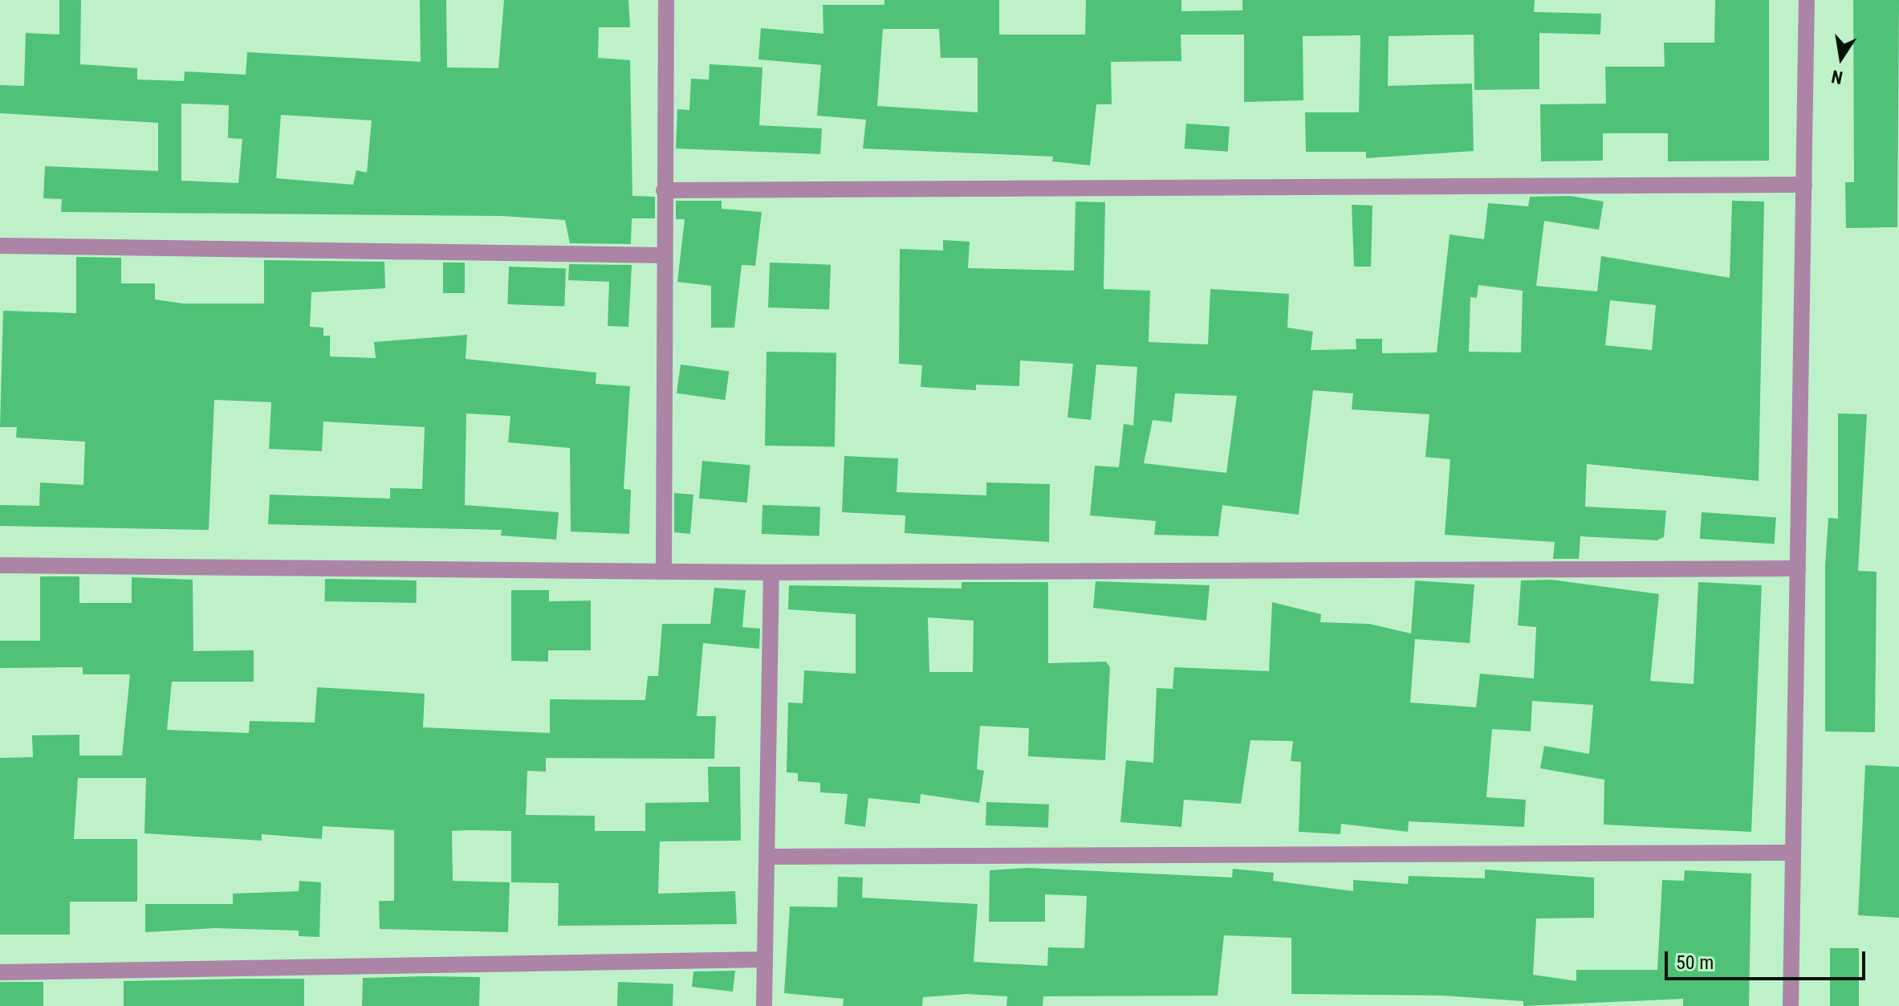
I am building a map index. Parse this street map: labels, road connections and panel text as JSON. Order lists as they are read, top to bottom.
{
  "scale_bar": "50 m",
  "north": "bottom"
}
